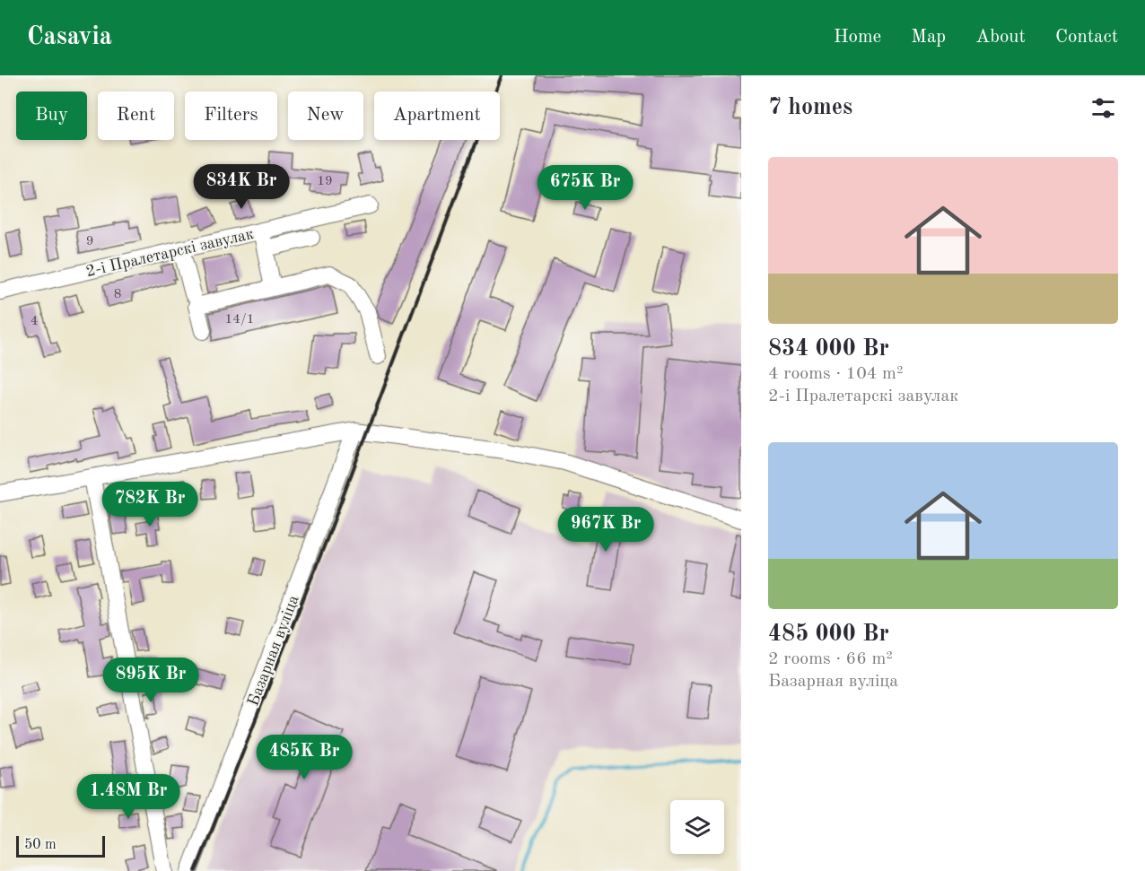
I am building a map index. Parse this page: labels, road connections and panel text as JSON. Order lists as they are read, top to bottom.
{
  "streets": {
    "street": ["2-і Пралетарскі завулак", "Базарная вуліца"]
  },
  "house_numbers": [
    "19",
    "9",
    "8",
    "14/1",
    "4"
  ],
  "scale_bar": "50 m",
  "page": {
    "header": "Casavia",
    "nav": [
      "Home",
      "Map",
      "About",
      "Contact"
    ],
    "heading": "7 homes",
    "chip": [
      "Buy",
      "Rent",
      "Filters",
      "New",
      "Apartment"
    ],
    "list": [
      {
        "name": "834 000 Br",
        "note": "4 rooms · 104 m² · 2-і Пралетарскі завулак"
      },
      {
        "name": "485 000 Br",
        "note": "2 rooms · 66 m² · Базарная вуліца"
      }
    ],
    "price": [
      "834K Br",
      "675K Br",
      "782K Br",
      "967K Br",
      "895K Br",
      "485K Br",
      "1.48M Br"
    ],
    "scale": "50 m"
  }
}
